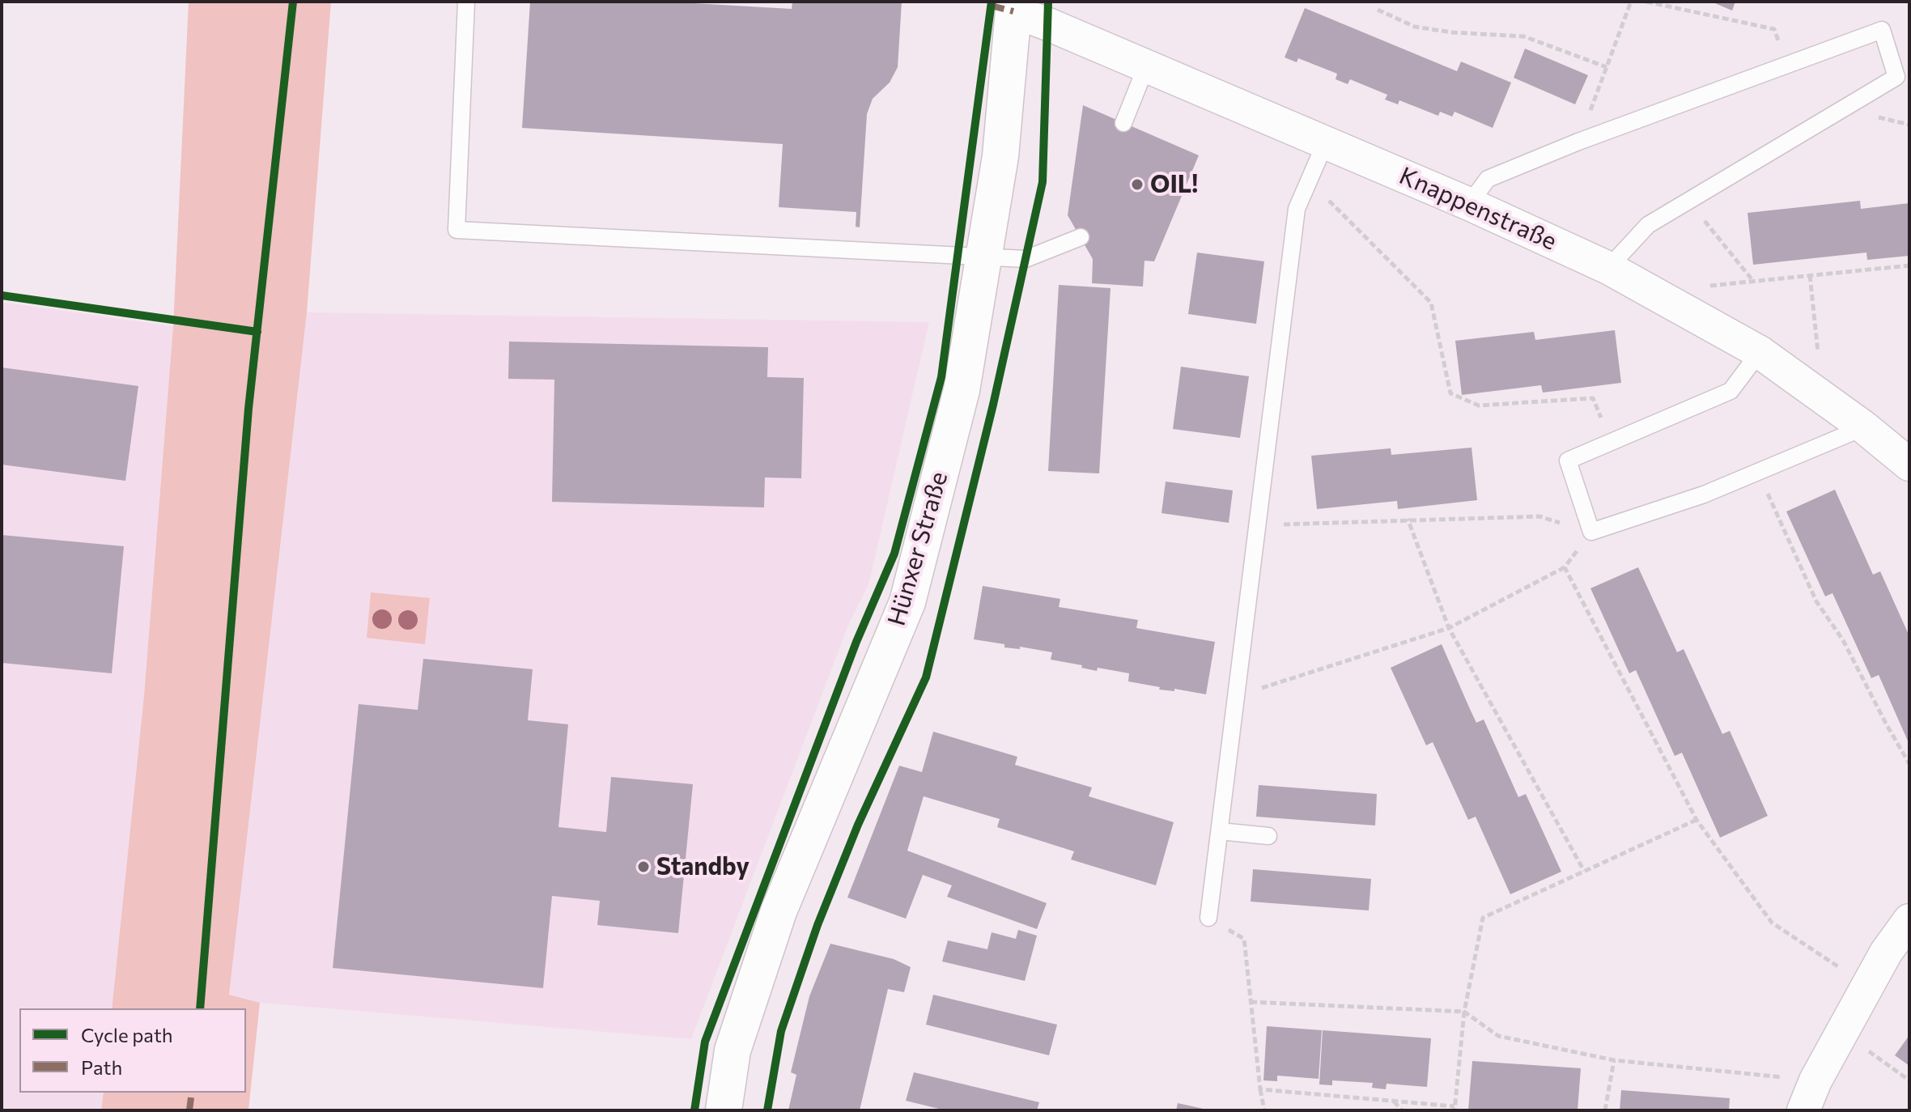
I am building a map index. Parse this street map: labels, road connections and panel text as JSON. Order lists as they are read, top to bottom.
{
  "streets": {
    "main road": ["Hünxer Straße"],
    "street": ["Knappenstraße"]
  },
  "crossings": [
    ["Knappenstraße", "Hünxer Straße"]
  ],
  "places": ["OIL!", "Standby"],
  "legend": ["Cycle path", "Path"]
}
